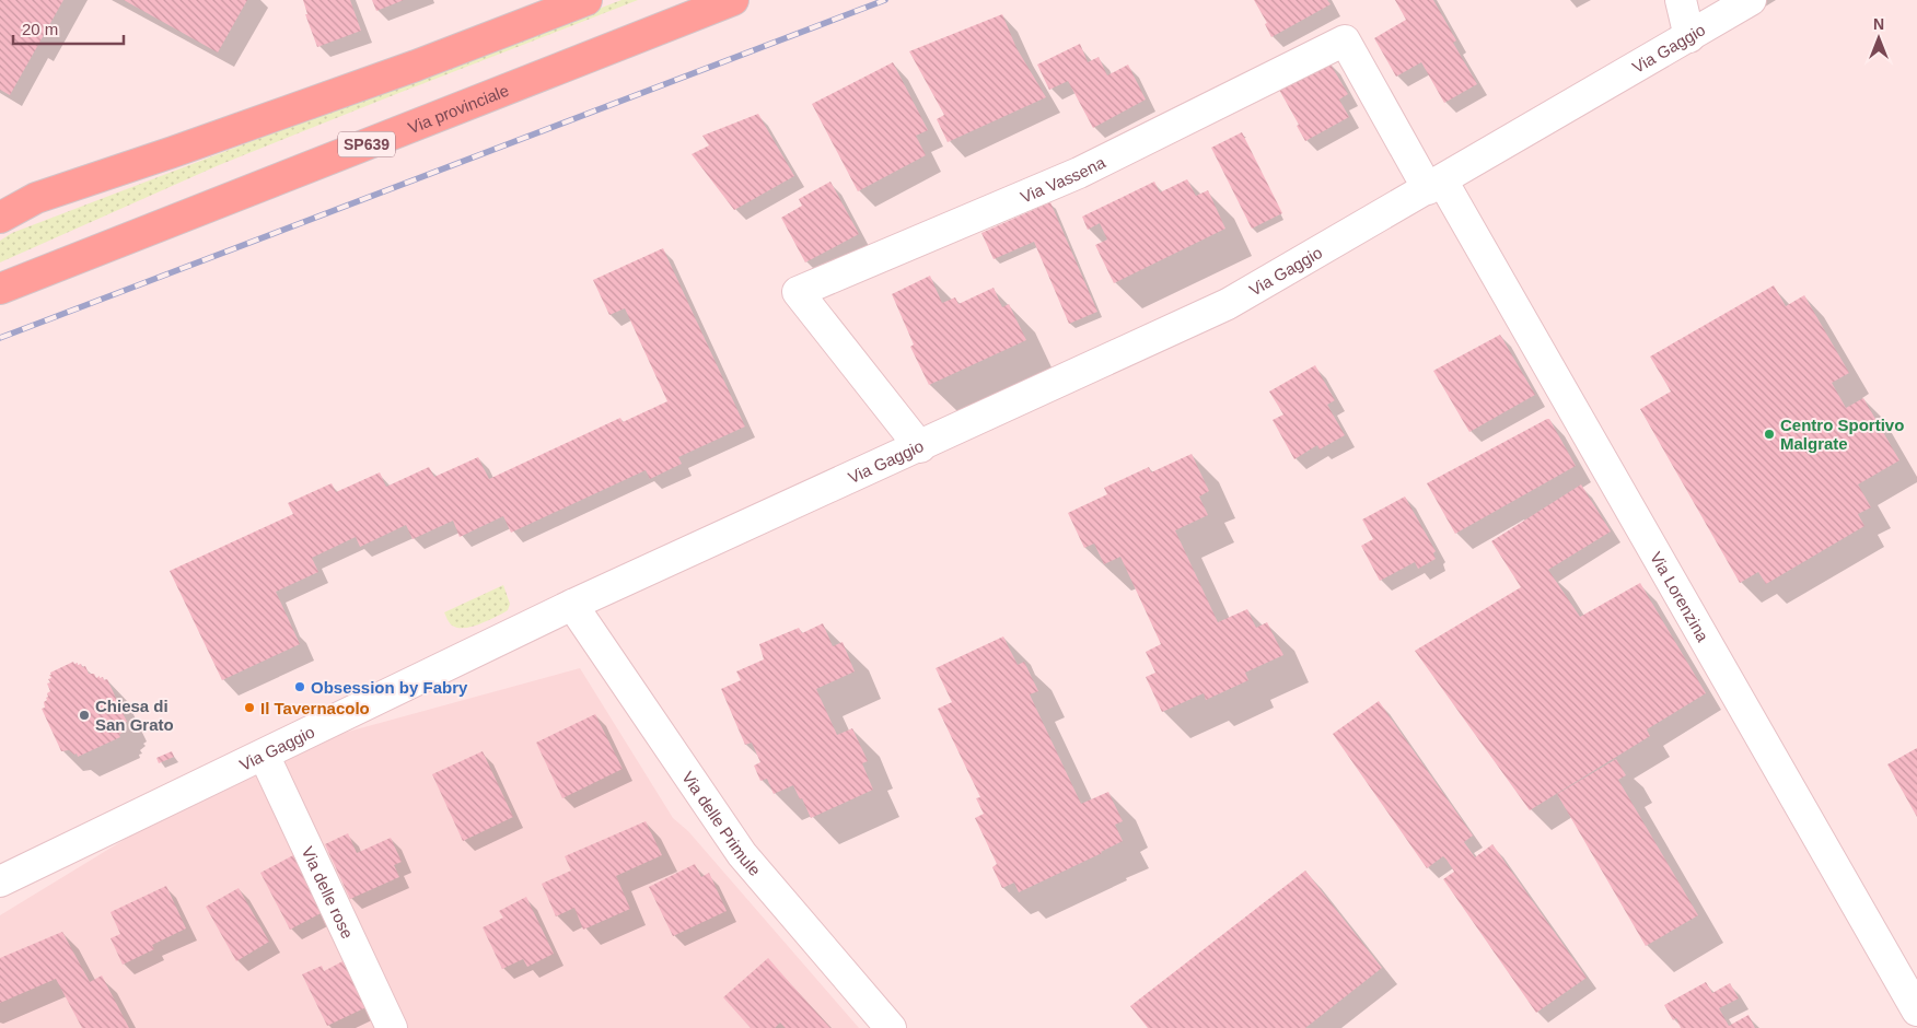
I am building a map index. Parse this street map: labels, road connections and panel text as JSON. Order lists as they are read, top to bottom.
{
  "streets": {
    "main road": ["Via provinciale", "SP639"],
    "street": [
      "Via Gaggio",
      "Via Vassena",
      "Via Lorenzina",
      "Via delle Primule",
      "Via delle rose"
    ]
  },
  "crossings": [
    ["Via Gaggio", "Via Vassena"],
    ["Via Gaggio", "Via Lorenzina"],
    ["Via Gaggio", "Via delle Primule"],
    ["Via Gaggio", "Via delle rose"],
    ["Via Vassena", "Via Lorenzina"]
  ],
  "places": [
    "Centro Sportivo Malgrate",
    "Obsession by Fabry",
    "Il Tavernacolo",
    "Chiesa di San Grato"
  ],
  "scale_bar": "20 m",
  "north": "top"
}
